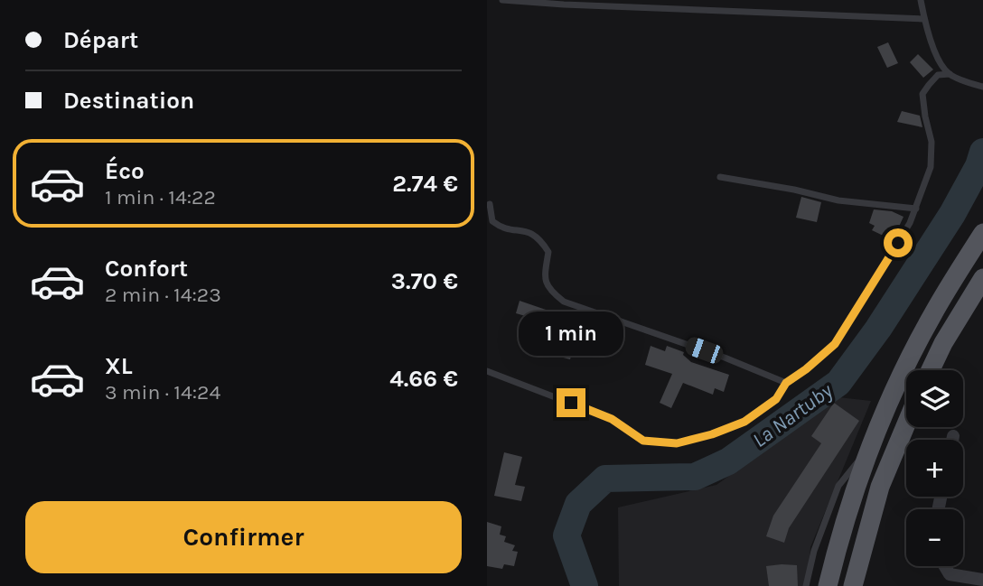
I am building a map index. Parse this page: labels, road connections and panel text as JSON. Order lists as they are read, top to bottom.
{
  "water": ["La Nartuby"],
  "page": {
    "banner": ["Départ", "Destination"],
    "list": [
      {
        "name": "Éco",
        "note": "1 min · 14:22",
        "value": "2.74 €"
      },
      {
        "name": "Confort",
        "note": "2 min · 14:23",
        "value": "3.70 €"
      },
      {
        "name": "XL",
        "note": "3 min · 14:24",
        "value": "4.66 €"
      }
    ],
    "bubble": "1 min",
    "map_buttons": ["+", "−"],
    "buttons": "Confirmer"
  }
}
